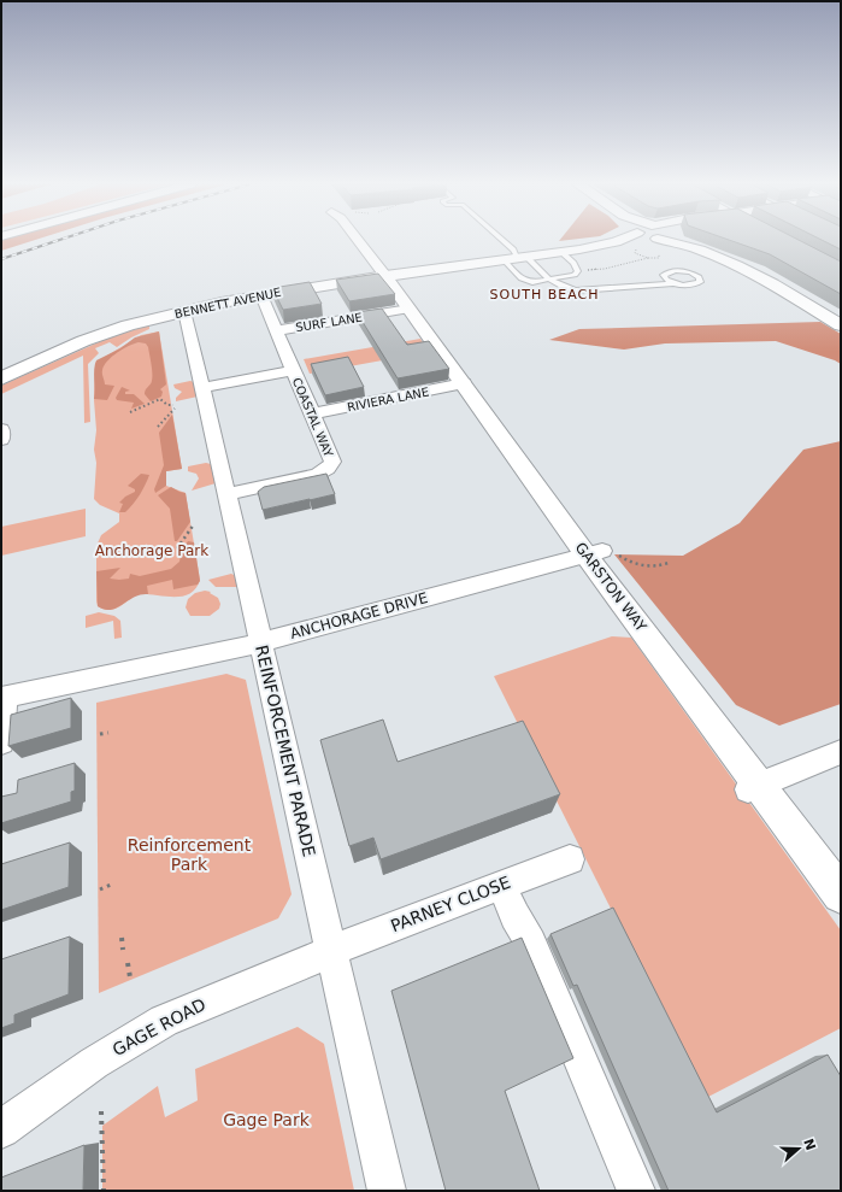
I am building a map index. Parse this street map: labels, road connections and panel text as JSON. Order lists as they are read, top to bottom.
{
  "streets": {
    "street": [
      "BENNETT AVENUE",
      "SURF LANE",
      "RIVIERA LANE",
      "COASTAL WAY",
      "GARSTON WAY",
      "ANCHORAGE DRIVE",
      "REINFORCEMENT PARADE",
      "PARNEY CLOSE",
      "GAGE ROAD"
    ]
  },
  "crossings": [
    ["BENNETT AVENUE", "COASTAL WAY"],
    ["BENNETT AVENUE", "GARSTON WAY"],
    ["BENNETT AVENUE", "REINFORCEMENT PARADE"],
    ["SURF LANE", "COASTAL WAY"],
    ["SURF LANE", "GARSTON WAY"],
    ["RIVIERA LANE", "COASTAL WAY"],
    ["RIVIERA LANE", "GARSTON WAY"],
    ["COASTAL WAY", "REINFORCEMENT PARADE"],
    ["GARSTON WAY", "ANCHORAGE DRIVE"],
    ["ANCHORAGE DRIVE", "REINFORCEMENT PARADE"],
    ["REINFORCEMENT PARADE", "PARNEY CLOSE"],
    ["REINFORCEMENT PARADE", "GAGE ROAD"],
    ["PARNEY CLOSE", "GAGE ROAD"]
  ],
  "districts": ["SOUTH BEACH"],
  "parks": ["Anchorage Park", "Reinforcement Park", "Gage Park"],
  "north": "right"
}
